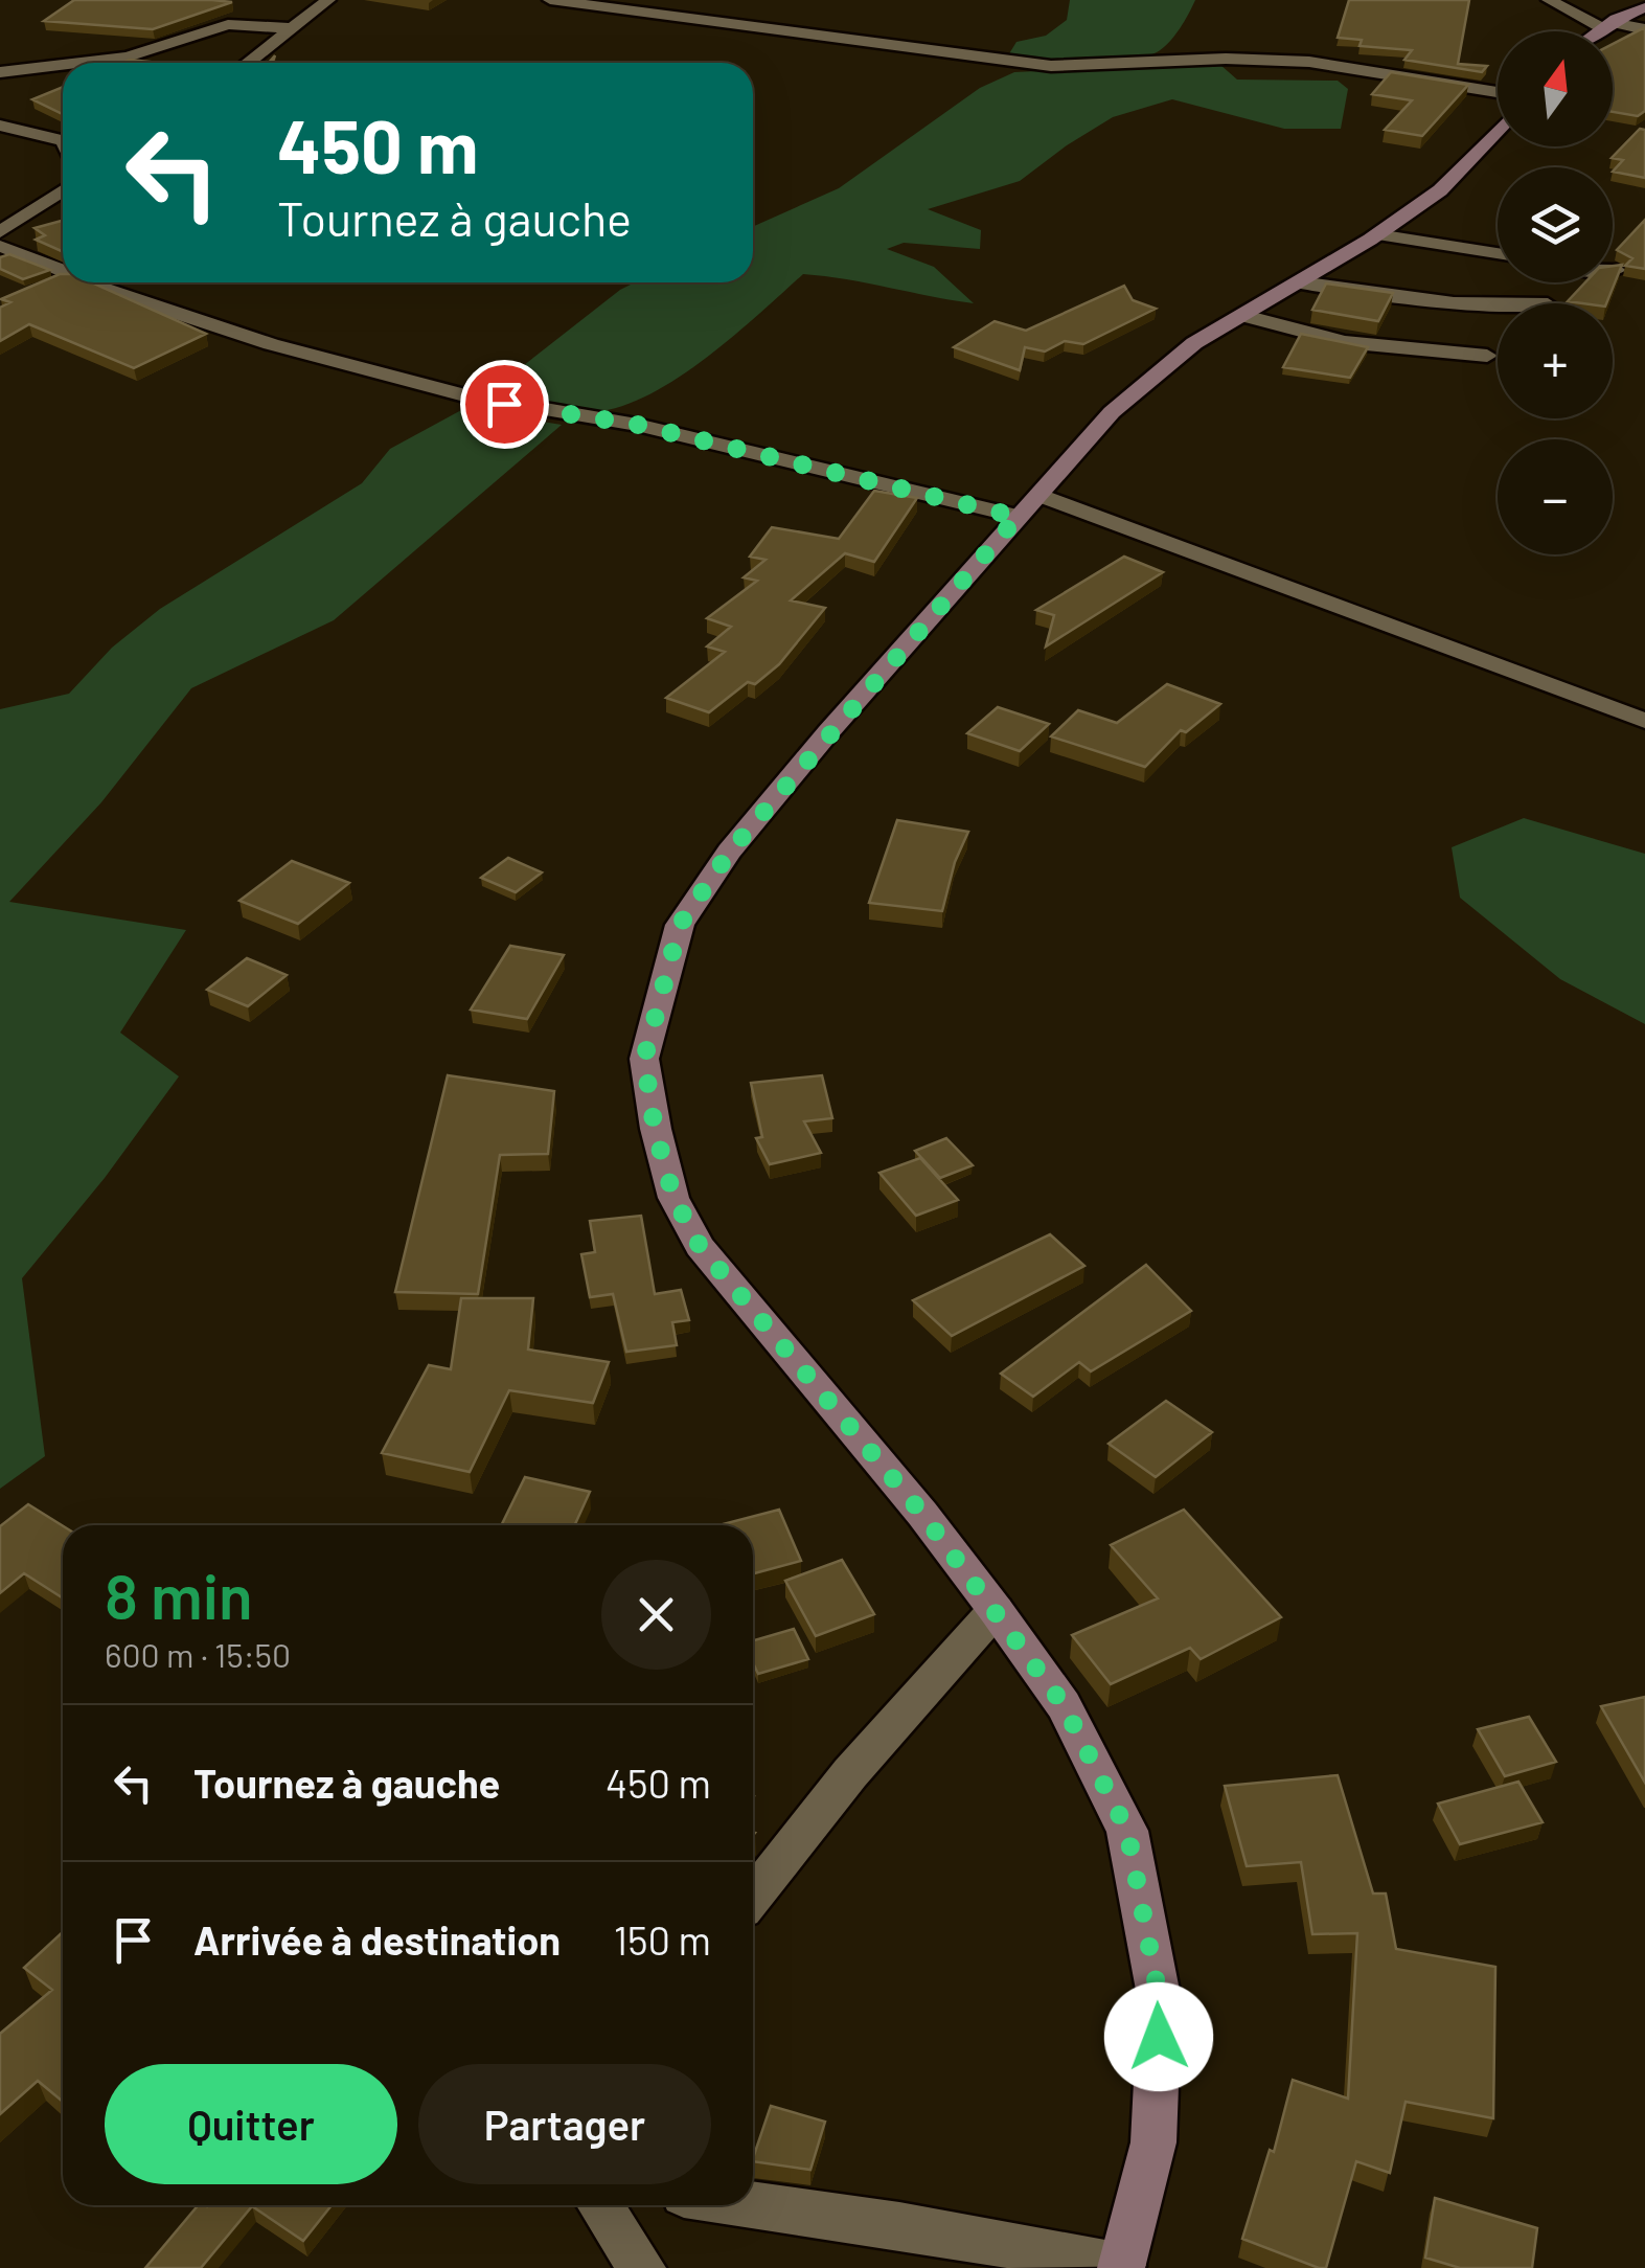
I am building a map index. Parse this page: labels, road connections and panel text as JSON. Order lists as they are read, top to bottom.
{
  "north": "top",
  "page": {
    "map_buttons": ["+", "−"],
    "turn": ["450 m", "Tournez à gauche"],
    "heading": ["8 min", "600 m · 15:50"],
    "list": [
      {
        "name": "Tournez à gauche",
        "value": "450 m"
      },
      {
        "name": "Arrivée à destination",
        "value": "150 m"
      }
    ],
    "buttons": ["Quitter", "Partager"]
  }
}
